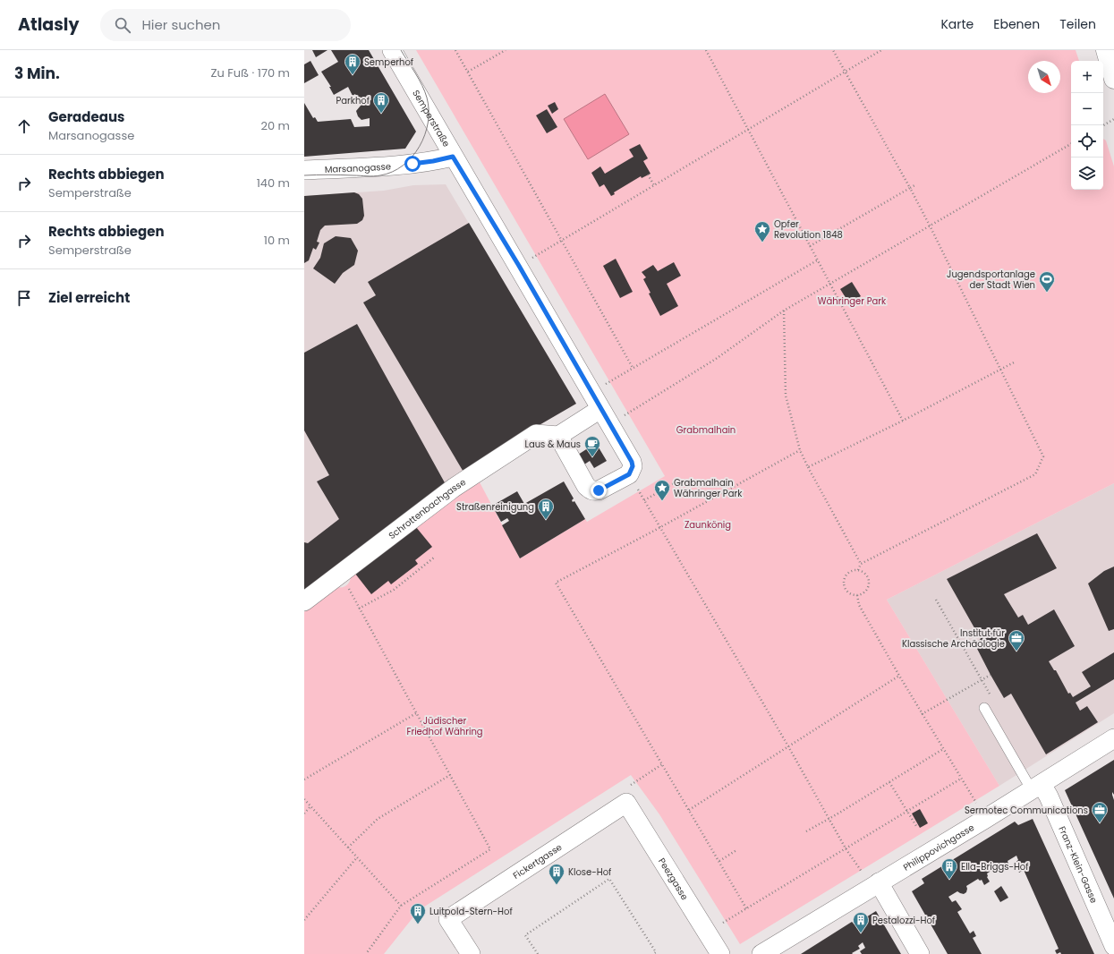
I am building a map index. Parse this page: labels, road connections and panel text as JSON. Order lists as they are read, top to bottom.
{
  "streets": {
    "street": [
      "Semperstraße",
      "Marsanogasse",
      "Schrottenbachgasse",
      "Philippovichgasse",
      "Fickertgasse",
      "Franz-Klein-Gasse",
      "Peezgasse"
    ]
  },
  "crossings": [
    ["Semperstraße", "Marsanogasse"],
    ["Philippovichgasse", "Franz-Klein-Gasse"],
    ["Fickertgasse", "Peezgasse"]
  ],
  "parks": [
    "Währinger Park",
    "Grabmalhain",
    "Zaunkönig",
    "Jüdischer Friedhof Währing"
  ],
  "places": {
    "building": [
      "Semperhof",
      "Parkhof",
      "Straßenreinigung",
      "Ella-Briggs-Hof",
      "Klose-Hof",
      "Luitpold-Stern-Hof",
      "Pestalozzi-Hof"
    ],
    "place": ["Opfer Revolution 1848", "Grabmalhain Währinger Park"],
    "sports": ["Jugendsportanlage der Stadt Wien"],
    "cafe": ["Laus & Maus"],
    "office": ["Institut für Klassische Archäologie", "Sermotec Communications"]
  },
  "north": "bottom right",
  "page": {
    "header": "Atlasly",
    "search": "Hier suchen",
    "nav": ["Karte", "Ebenen", "Teilen"],
    "heading": ["3 Min.", "Zu Fuß · 170 m"],
    "map_buttons": ["+", "−"],
    "list": [
      ["Geradeaus", "Marsanogasse", "20 m"],
      ["Rechts abbiegen", "Semperstraße", "140 m"],
      ["Rechts abbiegen", "Semperstraße", "10 m"],
      "Ziel erreicht"
    ]
  }
}
